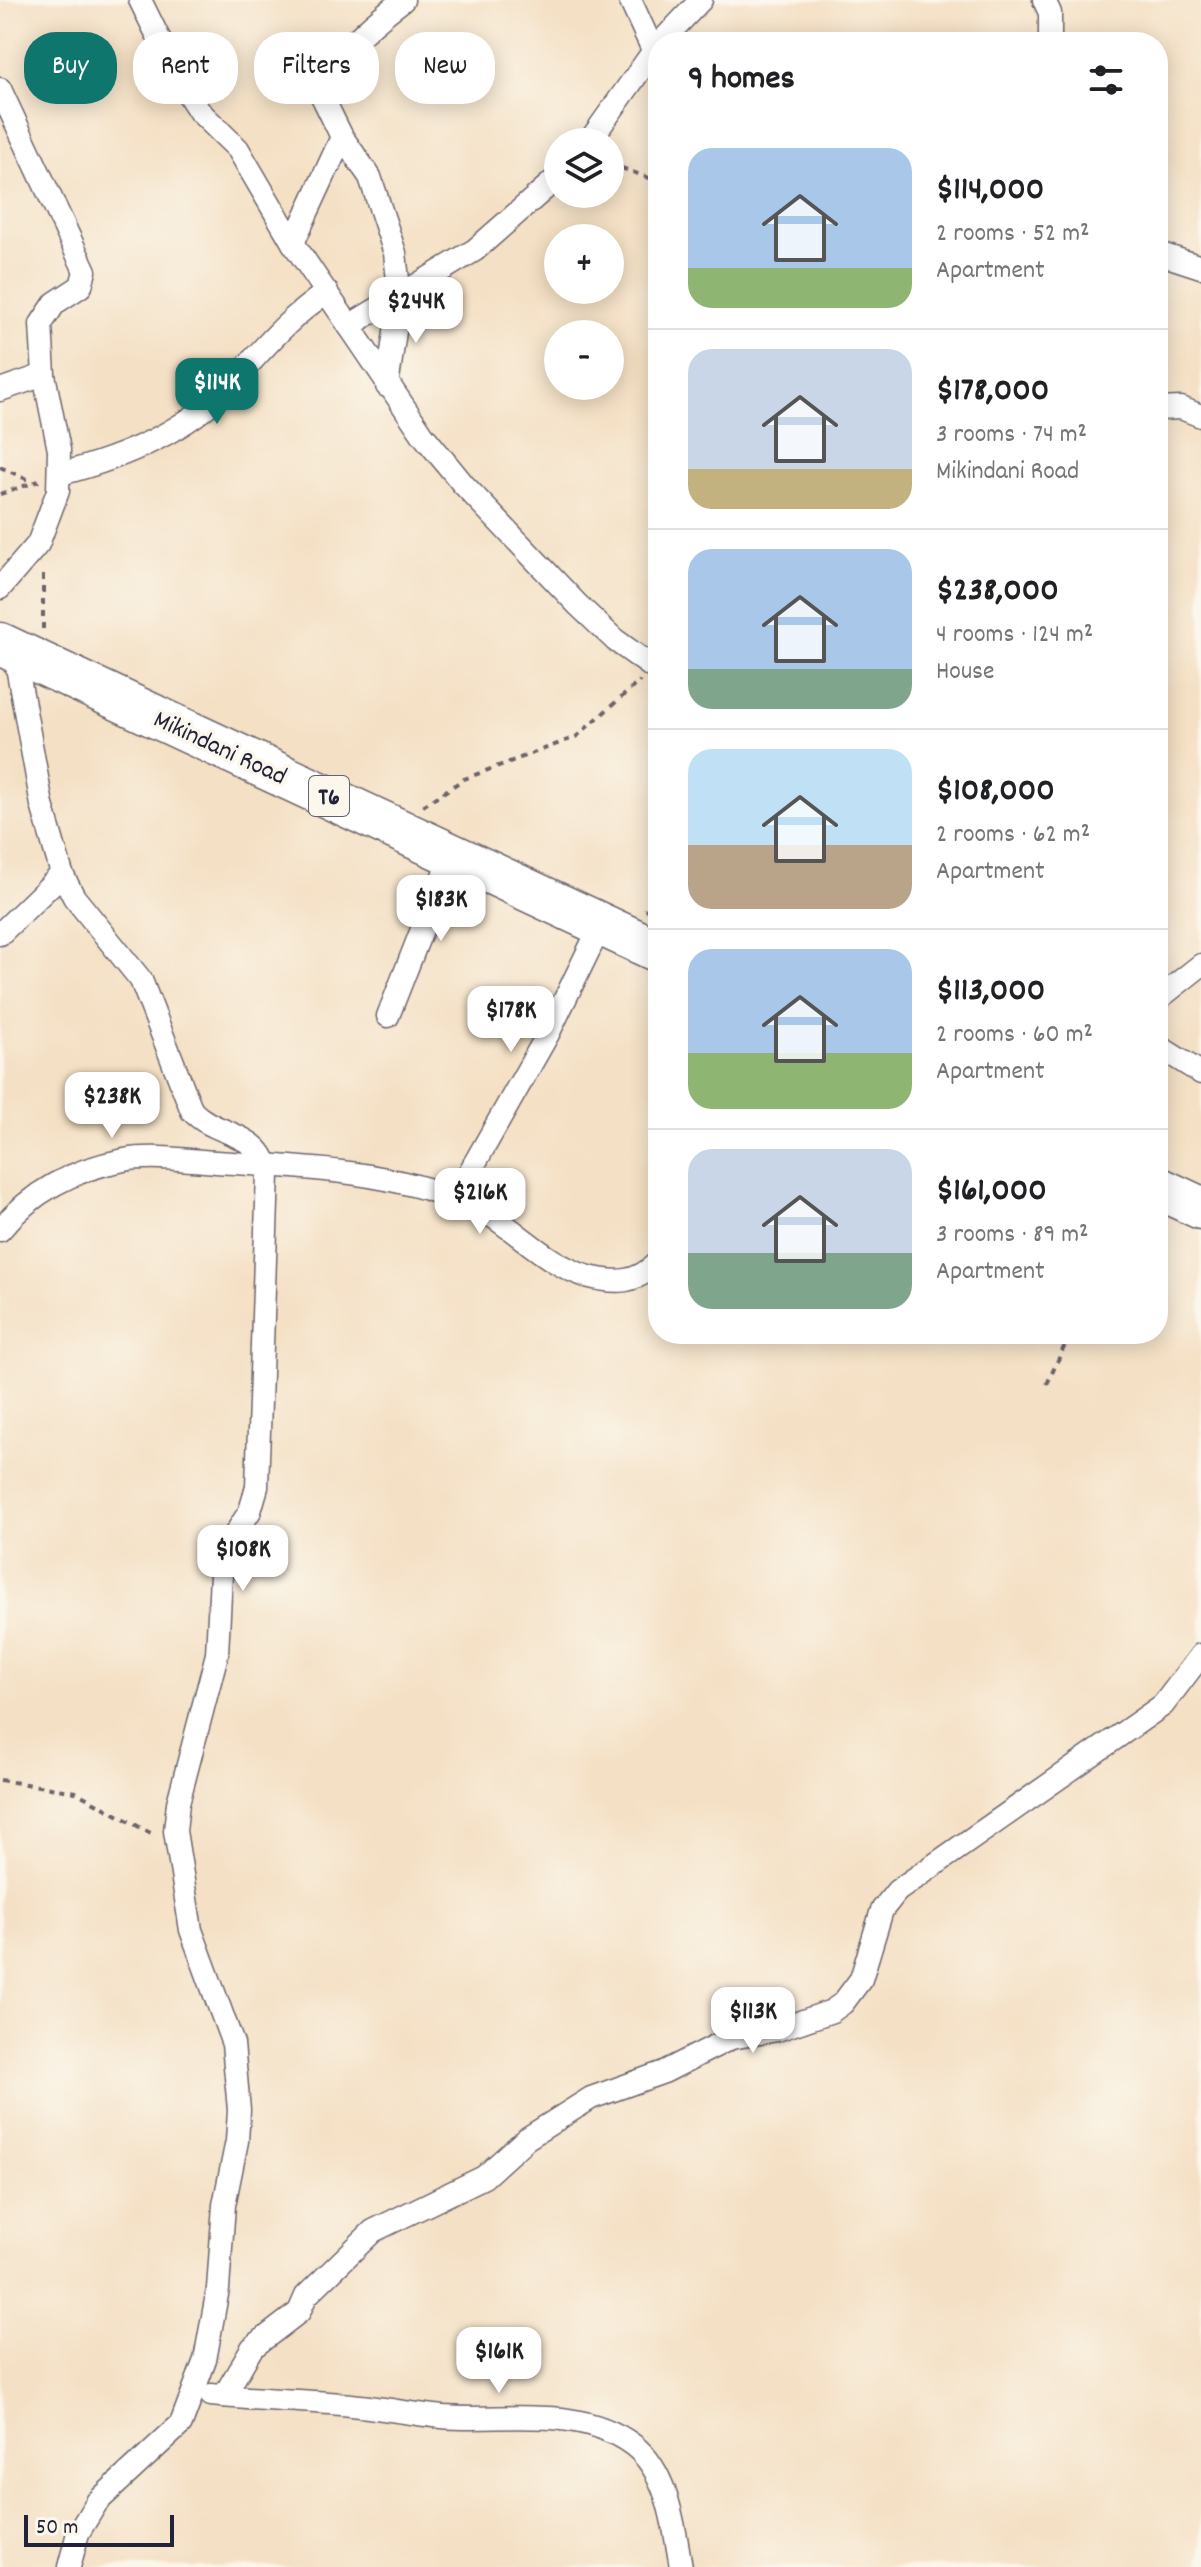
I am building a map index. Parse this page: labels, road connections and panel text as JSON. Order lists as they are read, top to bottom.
{
  "streets": {
    "highway": ["Mikindani Road", "T6"]
  },
  "scale_bar": "50 m",
  "page": {
    "chip": [
      "Buy",
      "Rent",
      "Filters",
      "New"
    ],
    "heading": "9 homes",
    "map_buttons": ["+", "−"],
    "list": [
      {
        "name": "$114,000",
        "note": "2 rooms · 52 m² · Apartment"
      },
      {
        "name": "$178,000",
        "note": "3 rooms · 74 m² · Mikindani Road"
      },
      {
        "name": "$238,000",
        "note": "4 rooms · 124 m² · House"
      },
      {
        "name": "$108,000",
        "note": "2 rooms · 62 m² · Apartment"
      },
      {
        "name": "$113,000",
        "note": "2 rooms · 60 m² · Apartment"
      },
      {
        "name": "$161,000",
        "note": "3 rooms · 89 m² · Apartment"
      }
    ],
    "price": [
      "$244K",
      "$114K",
      "$183K",
      "$178K",
      "$238K",
      "$216K",
      "$108K",
      "$113K",
      "$161K"
    ],
    "scale": "50 m"
  }
}
